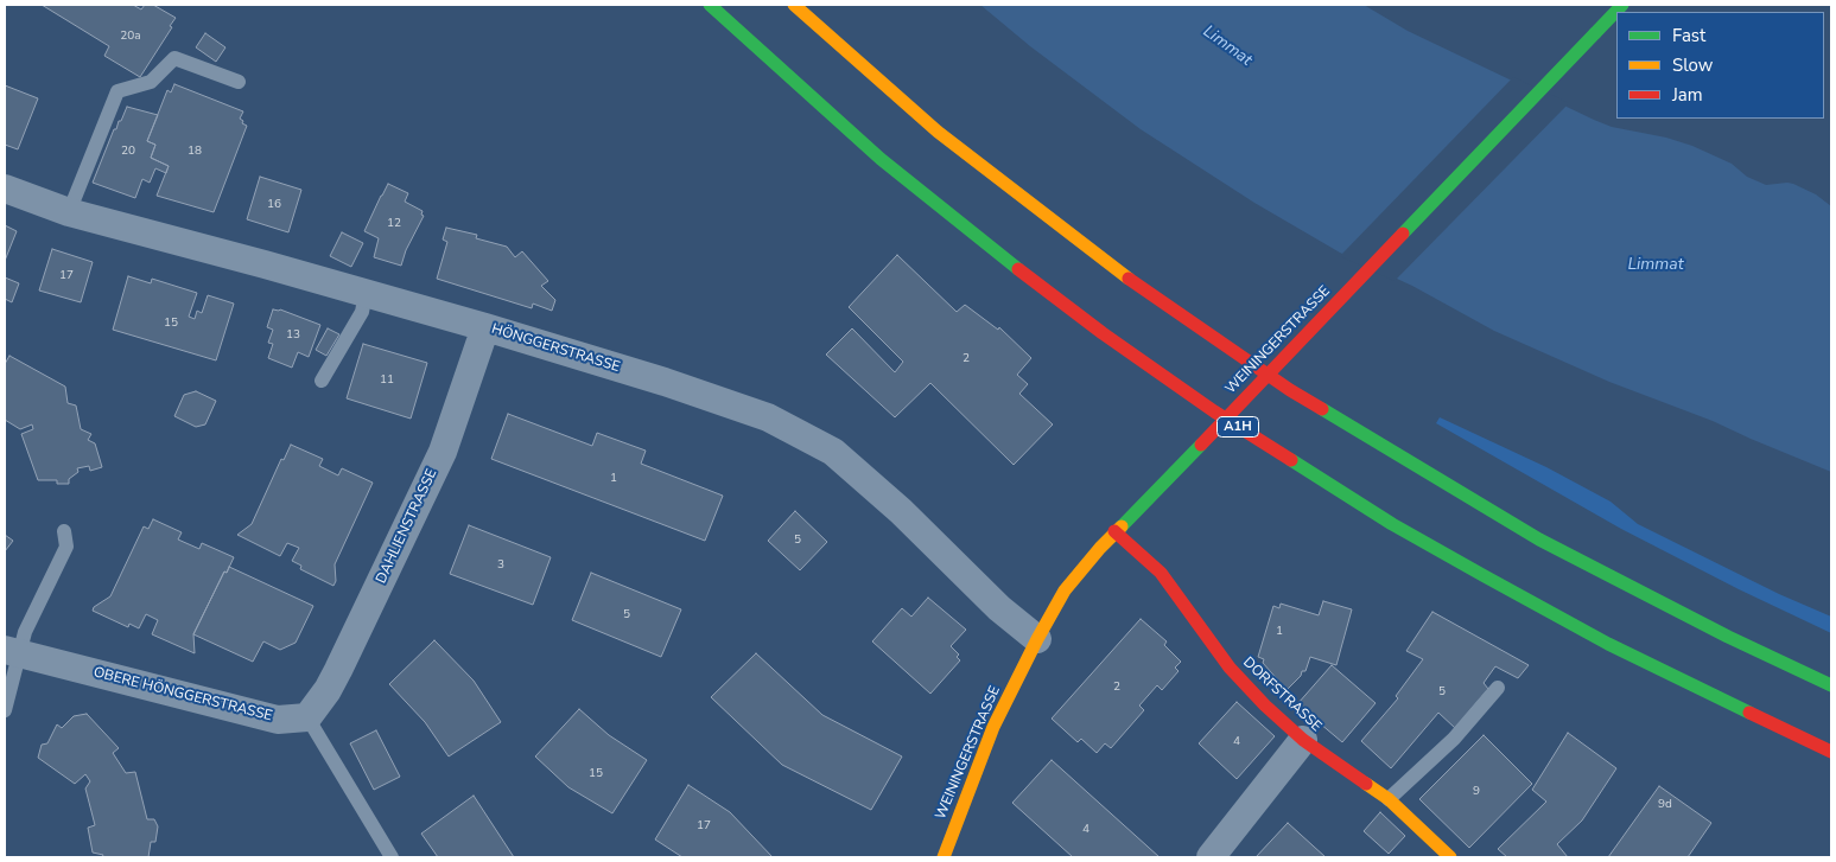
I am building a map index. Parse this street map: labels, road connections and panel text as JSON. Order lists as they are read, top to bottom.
{
  "streets": {
    "main road": ["WEININGERSTRASSE", "A1H", "DORFSTRASSE"],
    "street": ["HÖNGGERSTRASSE", "DAHLIENSTRASSE", "OBERE HÖNGGERSTRASSE"]
  },
  "crossings": [
    ["WEININGERSTRASSE", "HÖNGGERSTRASSE"],
    ["WEININGERSTRASSE", "DORFSTRASSE"],
    ["HÖNGGERSTRASSE", "DAHLIENSTRASSE"],
    ["DAHLIENSTRASSE", "OBERE HÖNGGERSTRASSE"]
  ],
  "water": ["Limmat"],
  "house_numbers": [
    "20a",
    "20",
    "18",
    "16",
    "12",
    "17",
    "15",
    "13",
    "2",
    "11",
    "1",
    "5",
    "3",
    "5",
    "1",
    "2",
    "5",
    "4",
    "15",
    "9",
    "9d",
    "17",
    "4"
  ],
  "legend": ["Fast", "Slow", "Jam"]
}
